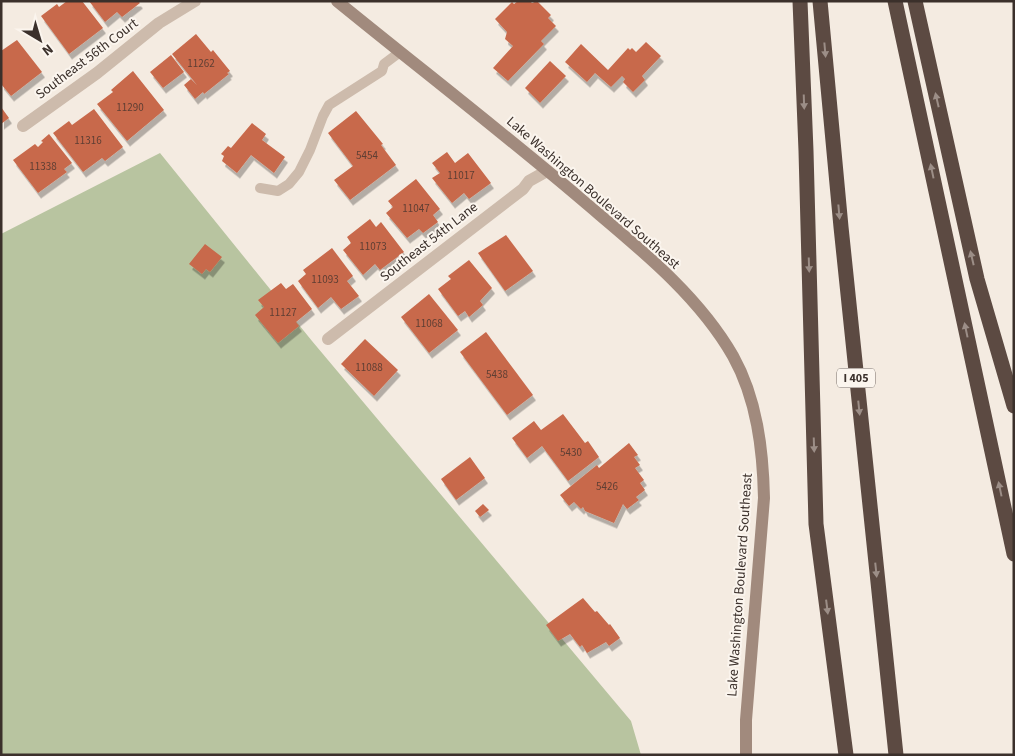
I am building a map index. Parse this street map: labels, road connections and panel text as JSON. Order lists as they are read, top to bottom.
{
  "streets": {
    "highway": ["I 405"],
    "main road": ["Lake Washington Boulevard Southeast"],
    "street": ["Southeast 56th Court", "Southeast 54th Lane"]
  },
  "crossings": [
    ["Lake Washington Boulevard Southeast", "Southeast 54th Lane"]
  ],
  "house_numbers": [
    "11262",
    "11290",
    "11316",
    "5454",
    "11338",
    "11017",
    "11047",
    "11073",
    "11093",
    "11127",
    "11068",
    "11088",
    "5438",
    "5430",
    "5426"
  ],
  "north": "bottom right"
}
